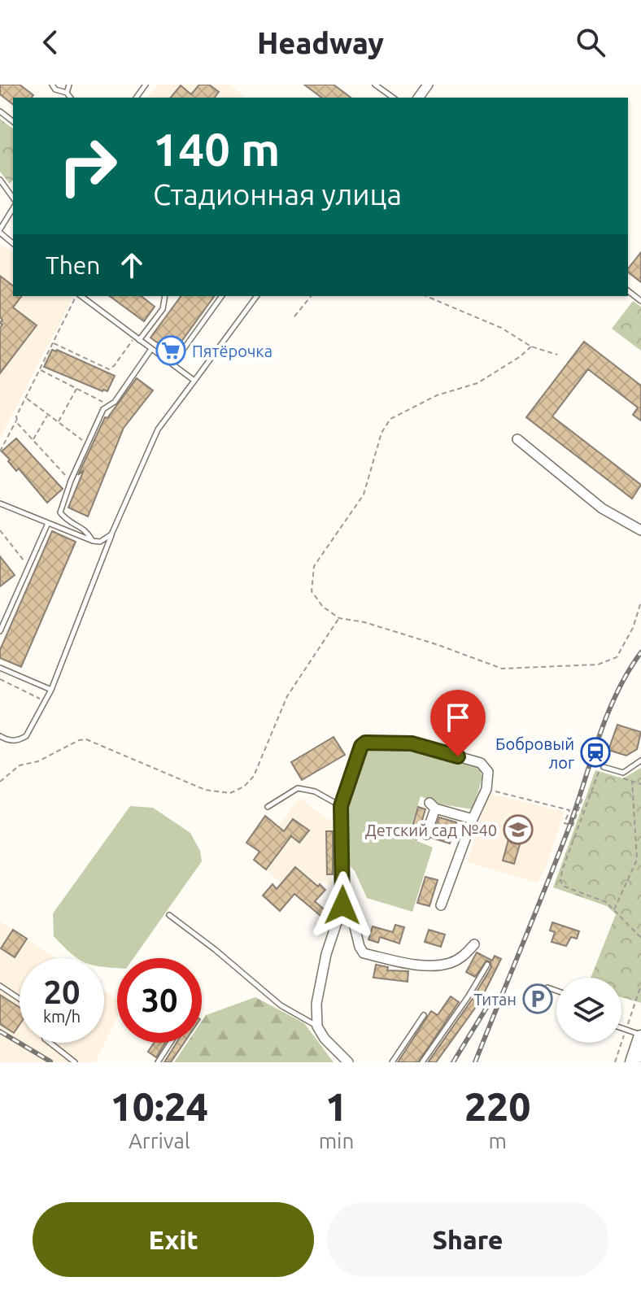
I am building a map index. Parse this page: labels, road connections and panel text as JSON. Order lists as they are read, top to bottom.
{
  "places": {
    "supermarket": ["Пятёрочка"],
    "station": ["Бобровый лог"],
    "school or university": ["Детский сад №40"],
    "parking": ["Титан"]
  },
  "page": {
    "header": "Headway",
    "turn": ["140 m", "Стадионная улица"],
    "then": "Then",
    "speed": "20 km/h",
    "limit": "30",
    "eta": [
      "10:24",
      "Arrival",
      "1",
      "min",
      "220",
      "m"
    ],
    "buttons": ["Exit", "Share"]
  }
}
